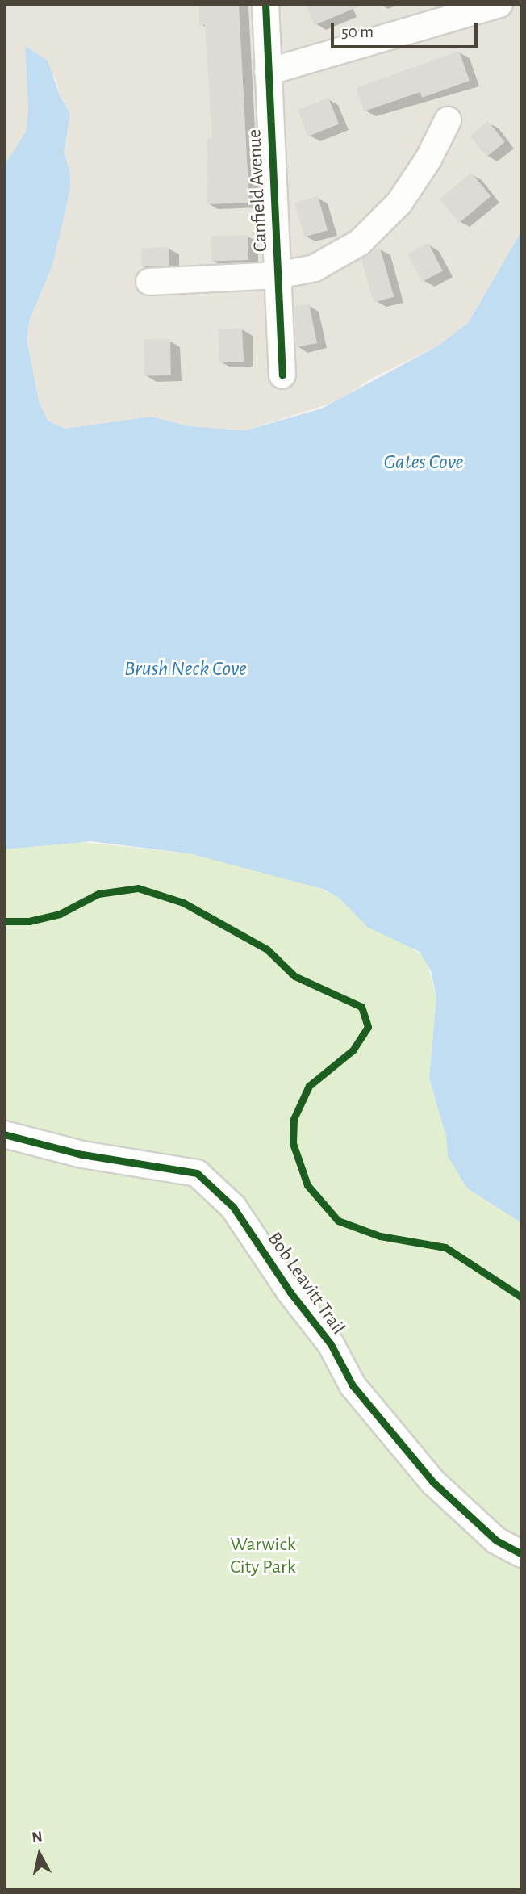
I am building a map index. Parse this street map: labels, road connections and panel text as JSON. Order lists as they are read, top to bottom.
{
  "streets": {
    "street": ["Canfield Avenue", "Bob Leavitt Trail"]
  },
  "water": ["Gates Cove", "Brush Neck Cove"],
  "parks": ["Warwick City Park"],
  "scale_bar": "50 m",
  "north": "top"
}
